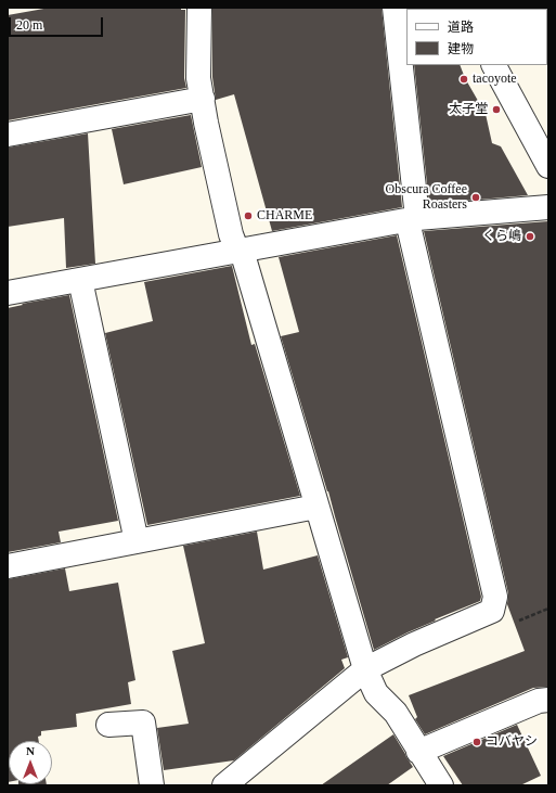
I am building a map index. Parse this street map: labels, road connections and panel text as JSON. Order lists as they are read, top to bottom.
{
  "places": [
    "tacoyote",
    "太子堂",
    "Obscura Coffee Roasters",
    "CHARME",
    "くら嶋",
    "コバヤシ"
  ],
  "legend": ["道路", "建物"],
  "scale_bar": "20 m",
  "north": "top"
}
